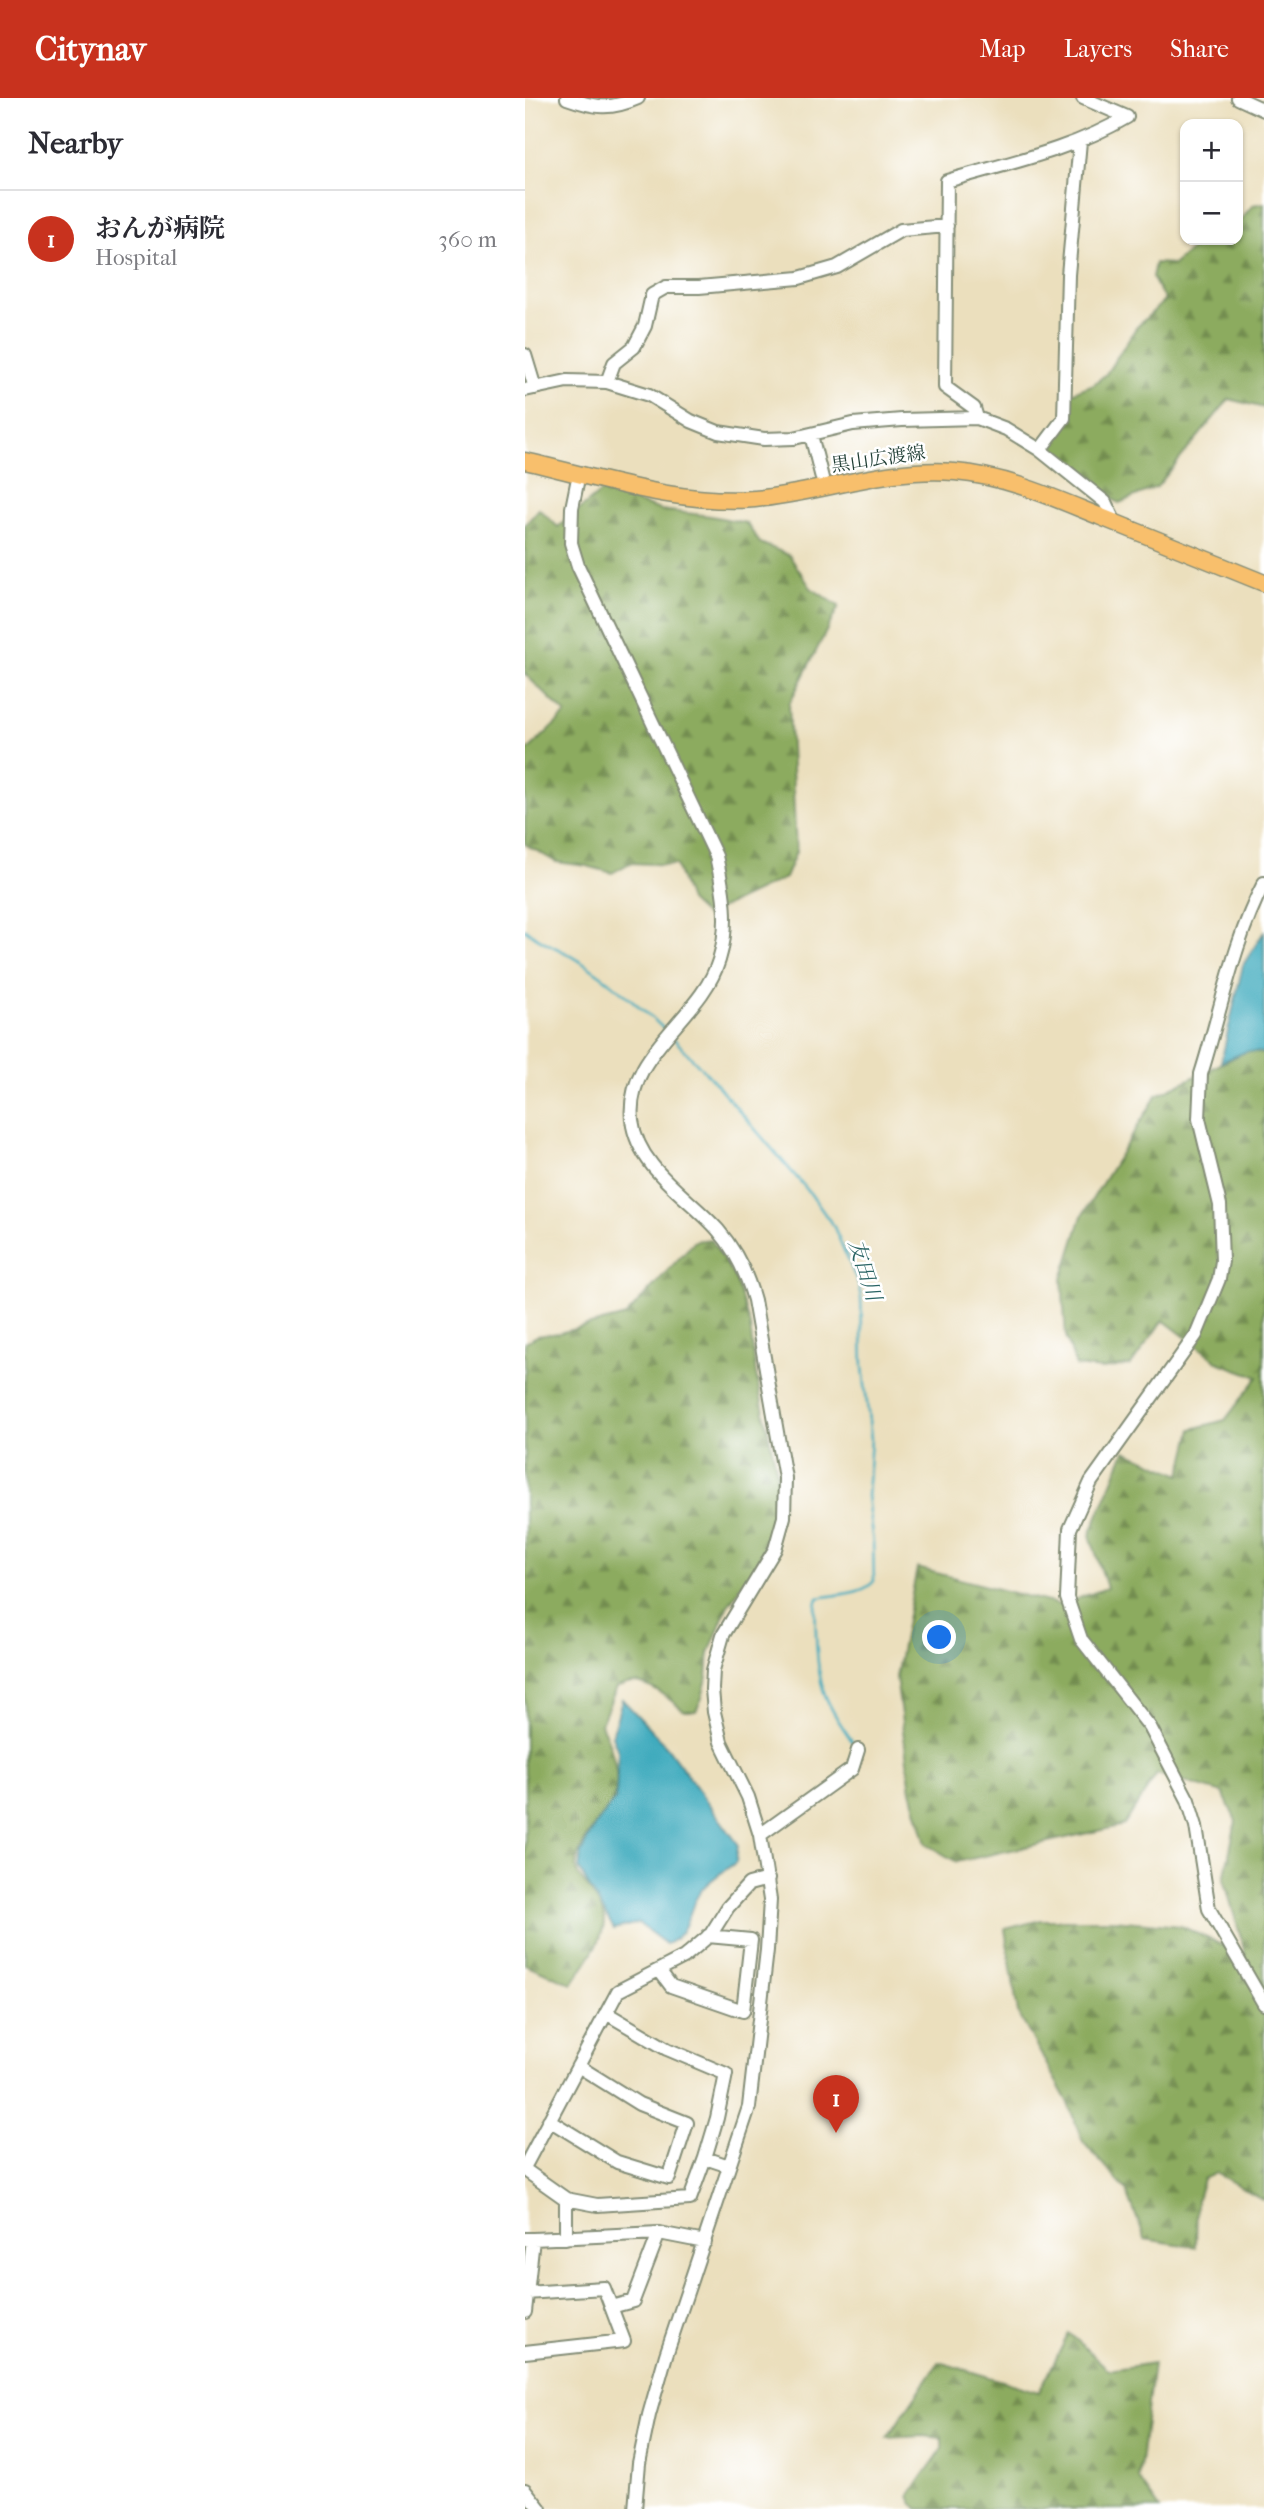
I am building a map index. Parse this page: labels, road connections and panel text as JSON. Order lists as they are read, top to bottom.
{
  "streets": {
    "main road": ["黒山広渡線"]
  },
  "water": ["友田川"],
  "page": {
    "header": "Citynav",
    "nav": ["Map", "Layers", "Share"],
    "heading": "Nearby",
    "map_buttons": ["+", "−"],
    "list": [
      {
        "mark": "1",
        "name": "おんが病院",
        "note": "Hospital",
        "value": "360 m"
      }
    ],
    "pins": "1"
  }
}
